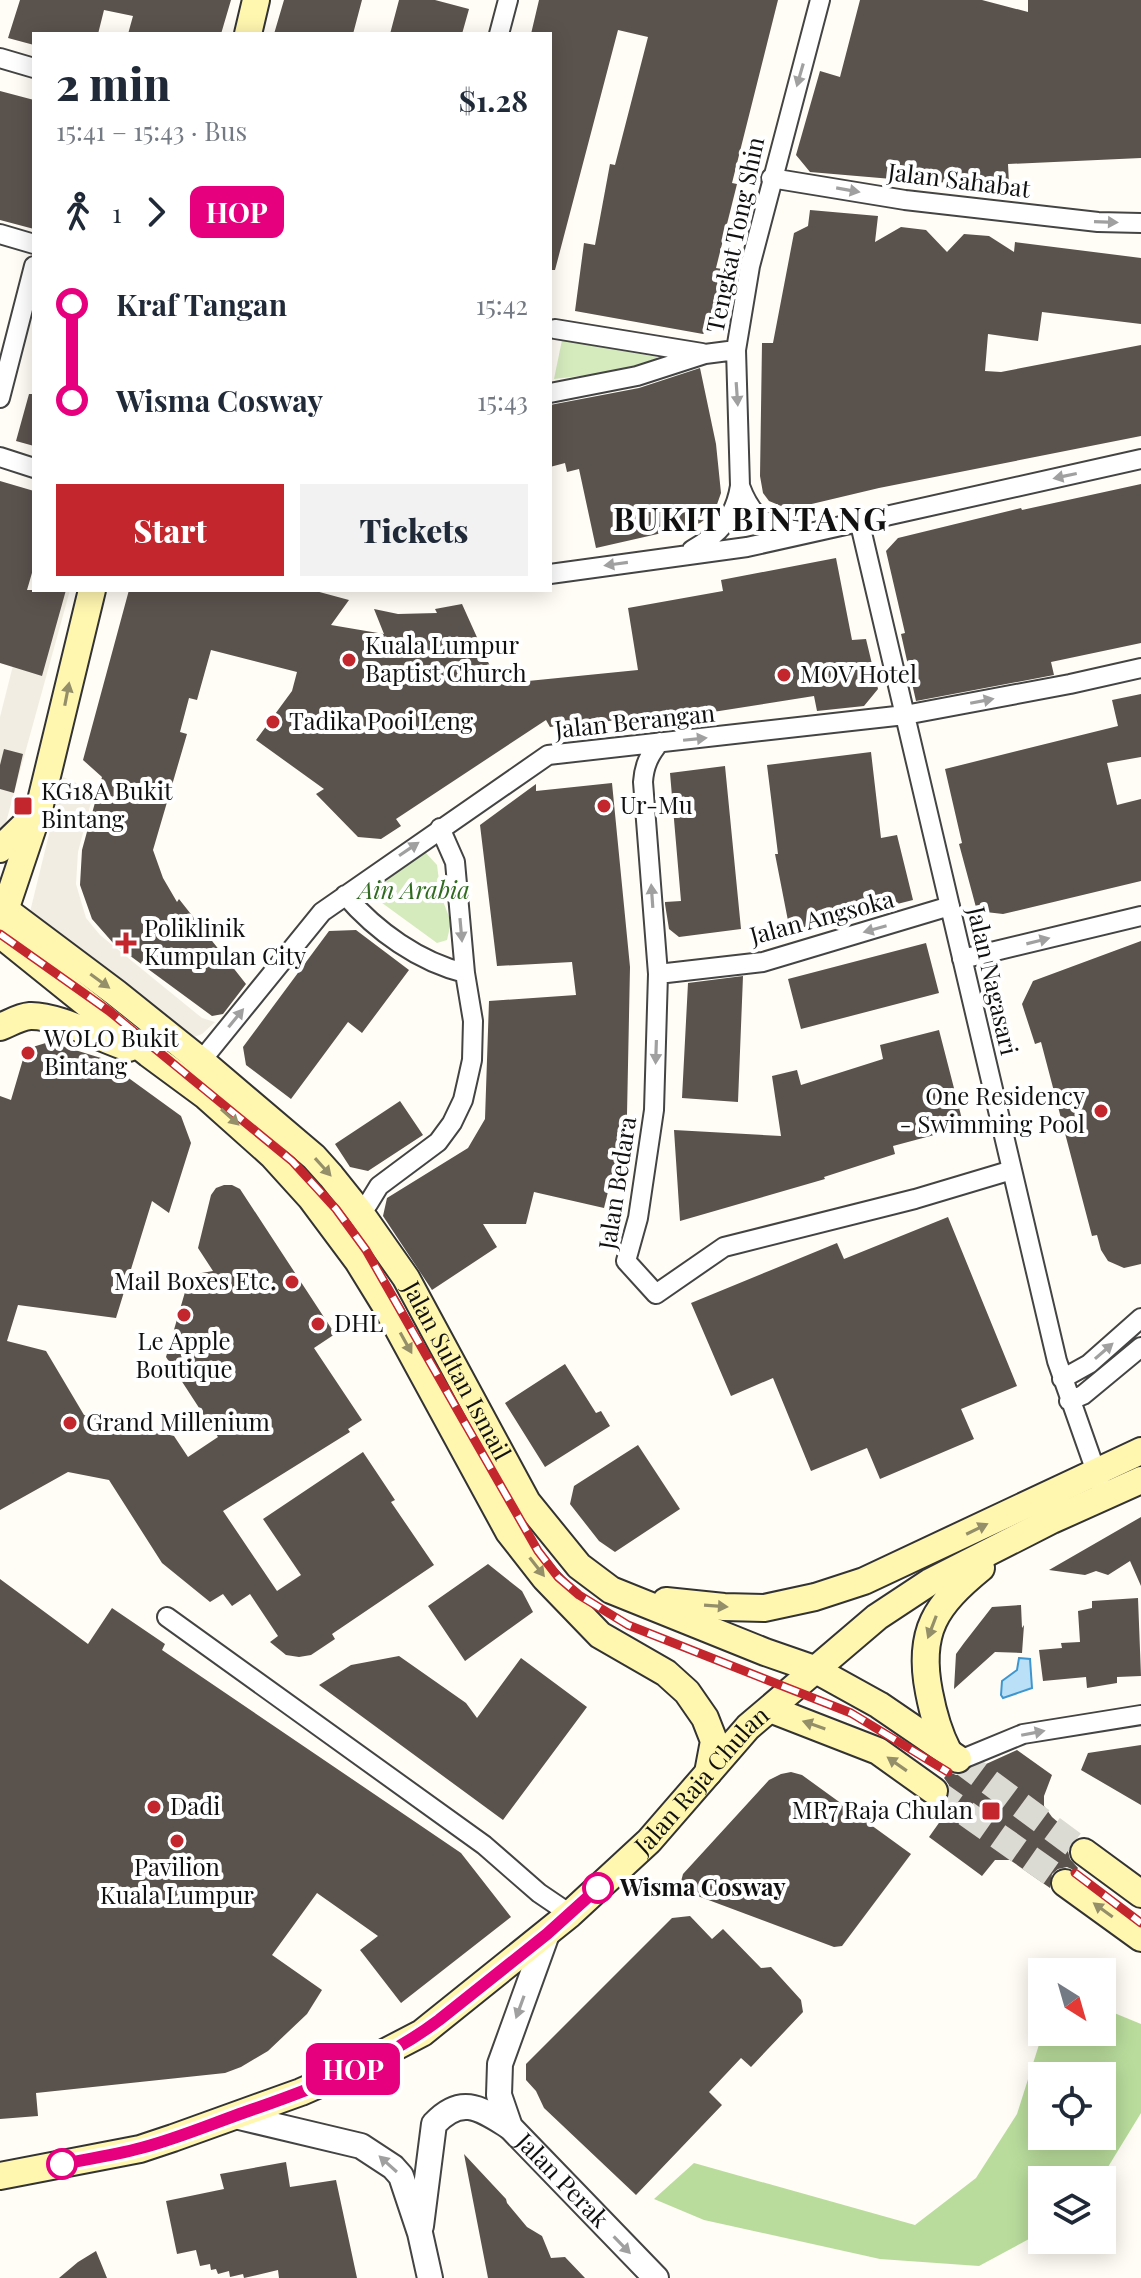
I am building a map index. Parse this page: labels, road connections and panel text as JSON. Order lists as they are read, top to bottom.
{
  "streets": {
    "main road": ["Jalan Sultan Ismail", "Jalan Raja Chulan"],
    "street": [
      "Jalan Sahabat",
      "Tengkat Tong Shin",
      "Jalan Berangan",
      "Jalan Angsoka",
      "Jalan Nagasari",
      "Jalan Bedara",
      "Jalan Perak"
    ]
  },
  "crossings": [
    ["Jalan Sahabat", "Tengkat Tong Shin"],
    ["Jalan Berangan", "Jalan Nagasari"],
    ["Jalan Berangan", "Jalan Bedara"],
    ["Jalan Berangan", "Jalan Sultan Ismail"],
    ["Jalan Angsoka", "Jalan Nagasari"],
    ["Jalan Angsoka", "Jalan Bedara"],
    ["Jalan Nagasari", "Jalan Bedara"],
    ["Jalan Nagasari", "Jalan Raja Chulan"],
    ["Jalan Sultan Ismail", "Jalan Raja Chulan"],
    ["Jalan Raja Chulan", "Jalan Perak"]
  ],
  "one_way": [
    "Jalan Sahabat",
    "Tengkat Tong Shin",
    "Jalan Berangan",
    "Jalan Angsoka",
    "Jalan Perak"
  ],
  "districts": ["BUKIT BINTANG"],
  "parks": ["Ain Arabia"],
  "places": {
    "other": [
      "Kuala Lumpur Baptist Church",
      "MOV Hotel",
      "Tadika Pooi Leng",
      "Ur-Mu",
      "WOLO Bukit Bintang",
      "One Residency - Swimming Pool",
      "Mail Boxes Etc.",
      "Le Apple Boutique",
      "DHL",
      "Grand Millenium",
      "Dadi",
      "Pavilion Kuala Lumpur",
      "Wisma Cosway"
    ],
    "transit": ["KG18A Bukit Bintang", "MR7 Raja Chulan"],
    "health": ["Poliklinik Kumpulan City"]
  },
  "lines": ["bus line HOP"],
  "north": "bottom right",
  "page": {
    "on_map": "HOP",
    "heading": ["2 min", "15:41 – 15:43 · Bus", "$1.28"],
    "legs": ["1", "HOP"],
    "list": [
      {
        "name": "Kraf Tangan",
        "value": "15:42"
      },
      {
        "name": "Wisma Cosway",
        "value": "15:43"
      }
    ],
    "buttons": ["Start", "Tickets"]
  }
}
